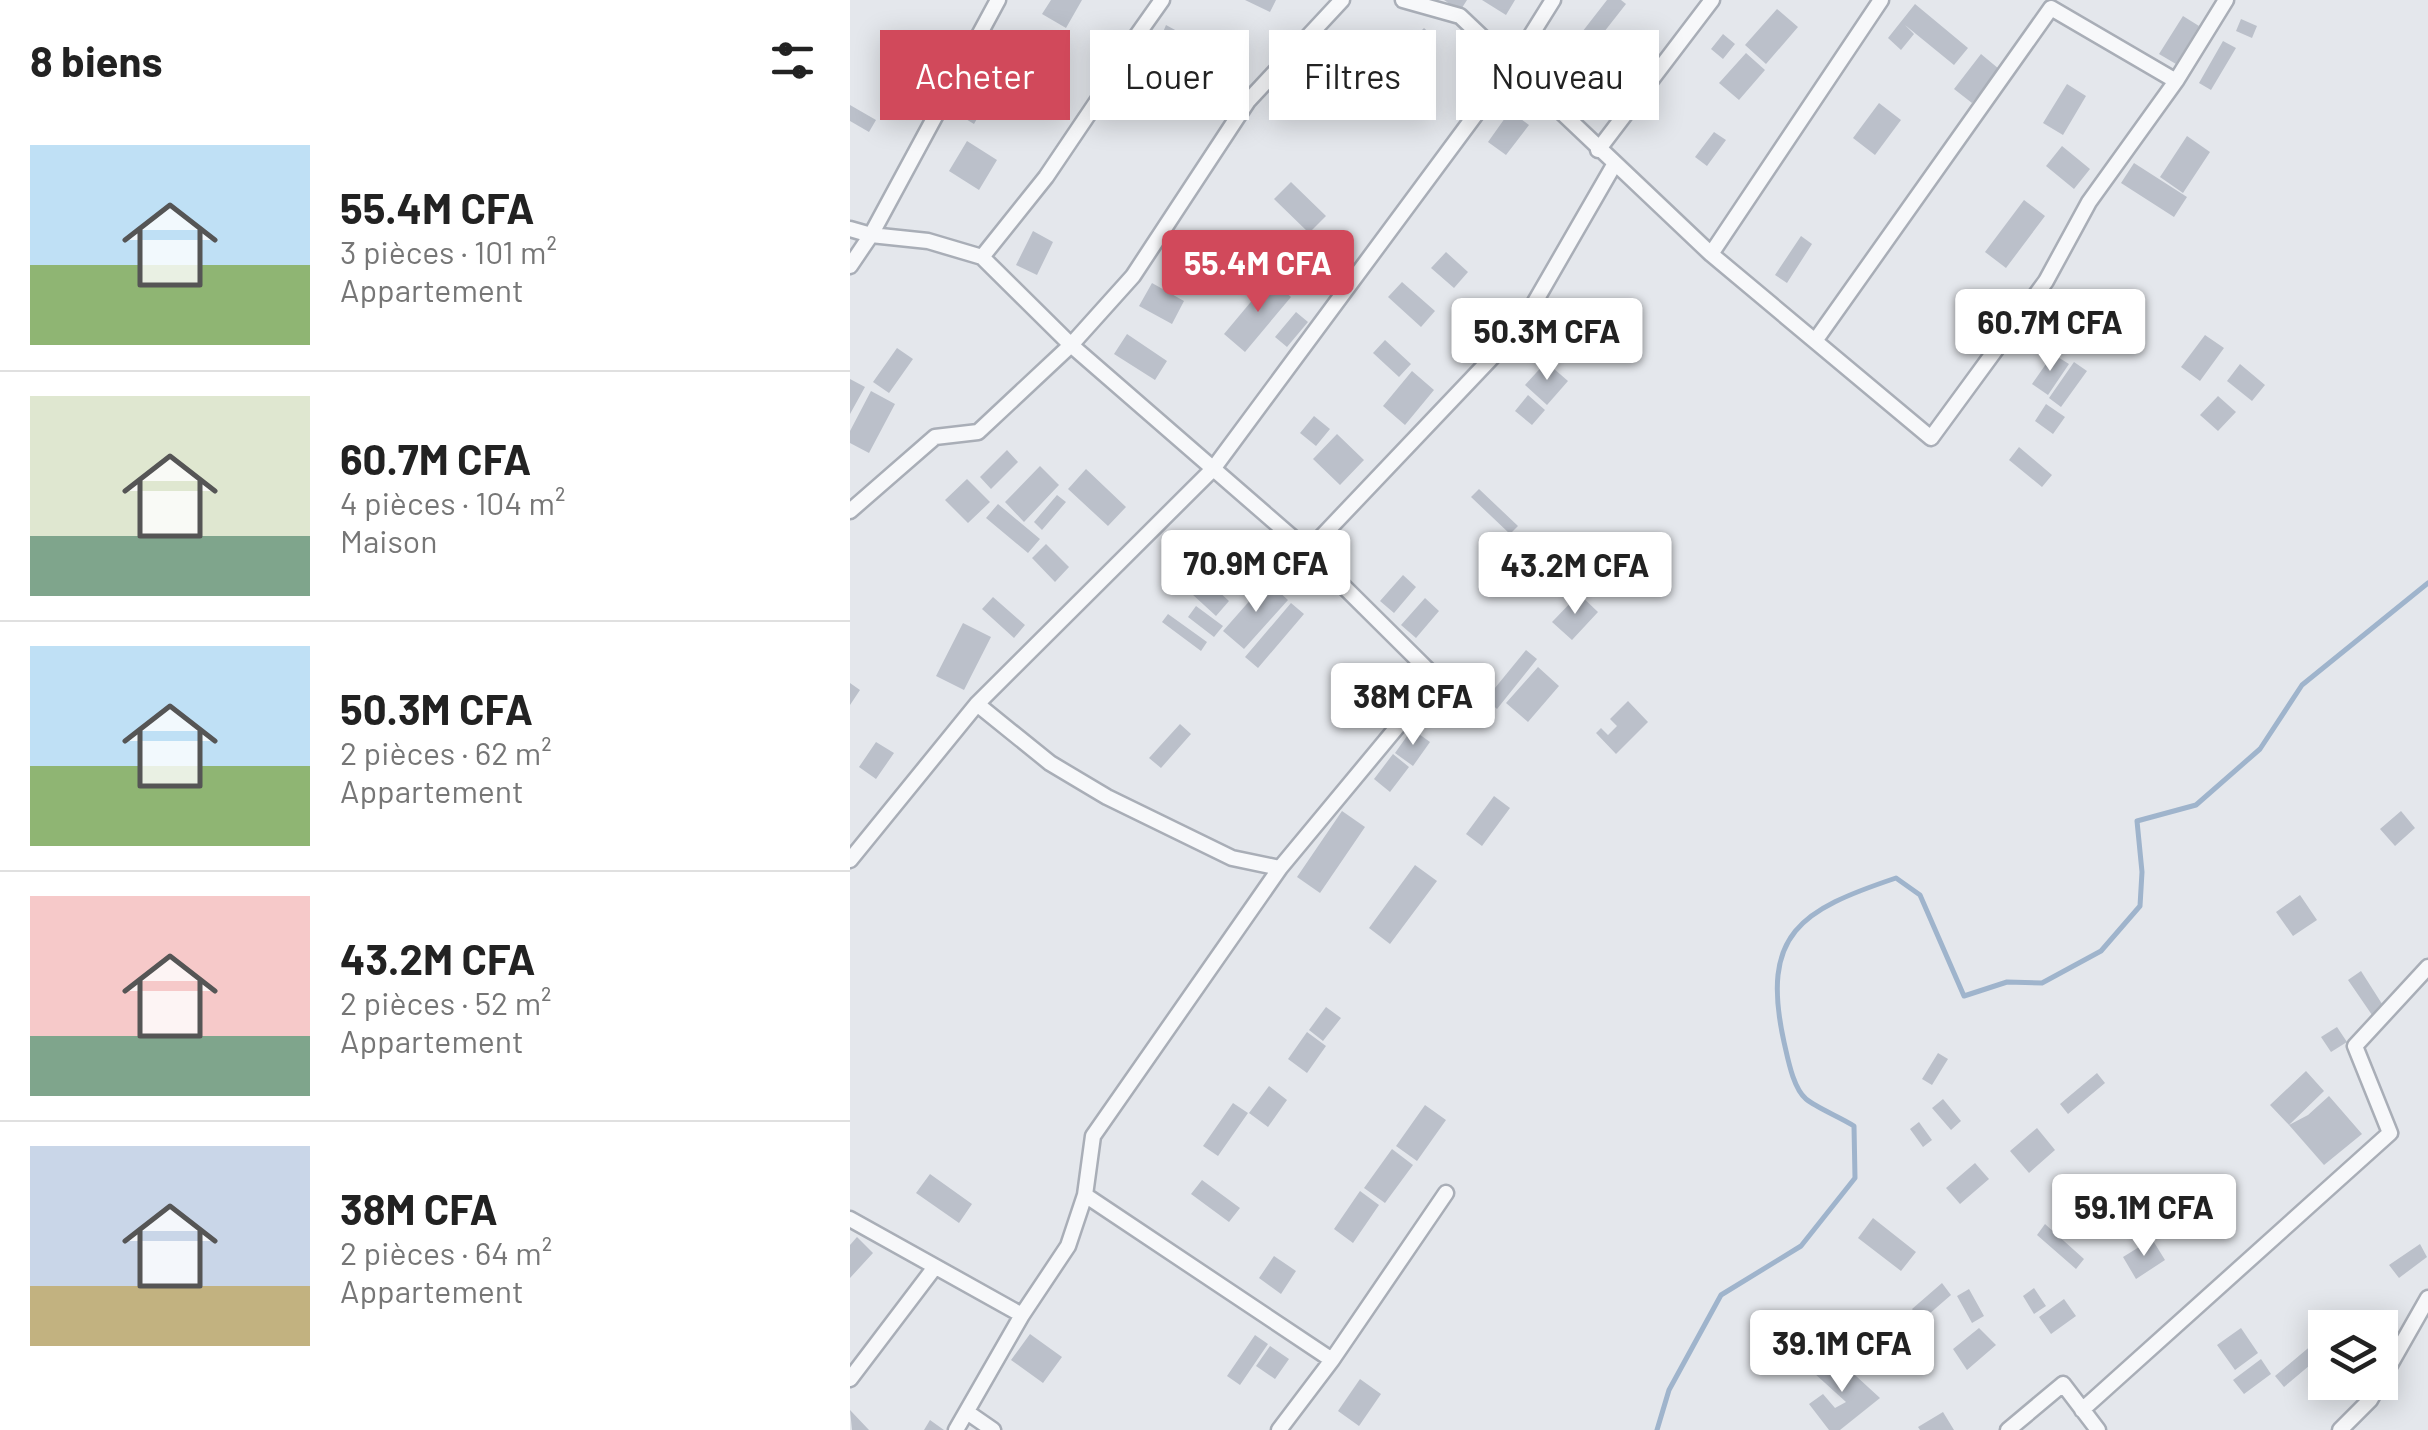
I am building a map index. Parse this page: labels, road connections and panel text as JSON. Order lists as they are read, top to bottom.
{
  "page": {
    "heading": "8 biens",
    "chip": [
      "Acheter",
      "Louer",
      "Filtres",
      "Nouveau"
    ],
    "list": [
      {
        "name": "55.4M CFA",
        "note": "3 pièces · 101 m² · Appartement"
      },
      {
        "name": "60.7M CFA",
        "note": "4 pièces · 104 m² · Maison"
      },
      {
        "name": "50.3M CFA",
        "note": "2 pièces · 62 m² · Appartement"
      },
      {
        "name": "43.2M CFA",
        "note": "2 pièces · 52 m² · Appartement"
      },
      {
        "name": "38M CFA",
        "note": "2 pièces · 64 m² · Appartement"
      }
    ],
    "price": [
      "55.4M CFA",
      "60.7M CFA",
      "50.3M CFA",
      "70.9M CFA",
      "43.2M CFA",
      "38M CFA",
      "59.1M CFA",
      "39.1M CFA"
    ]
  }
}
